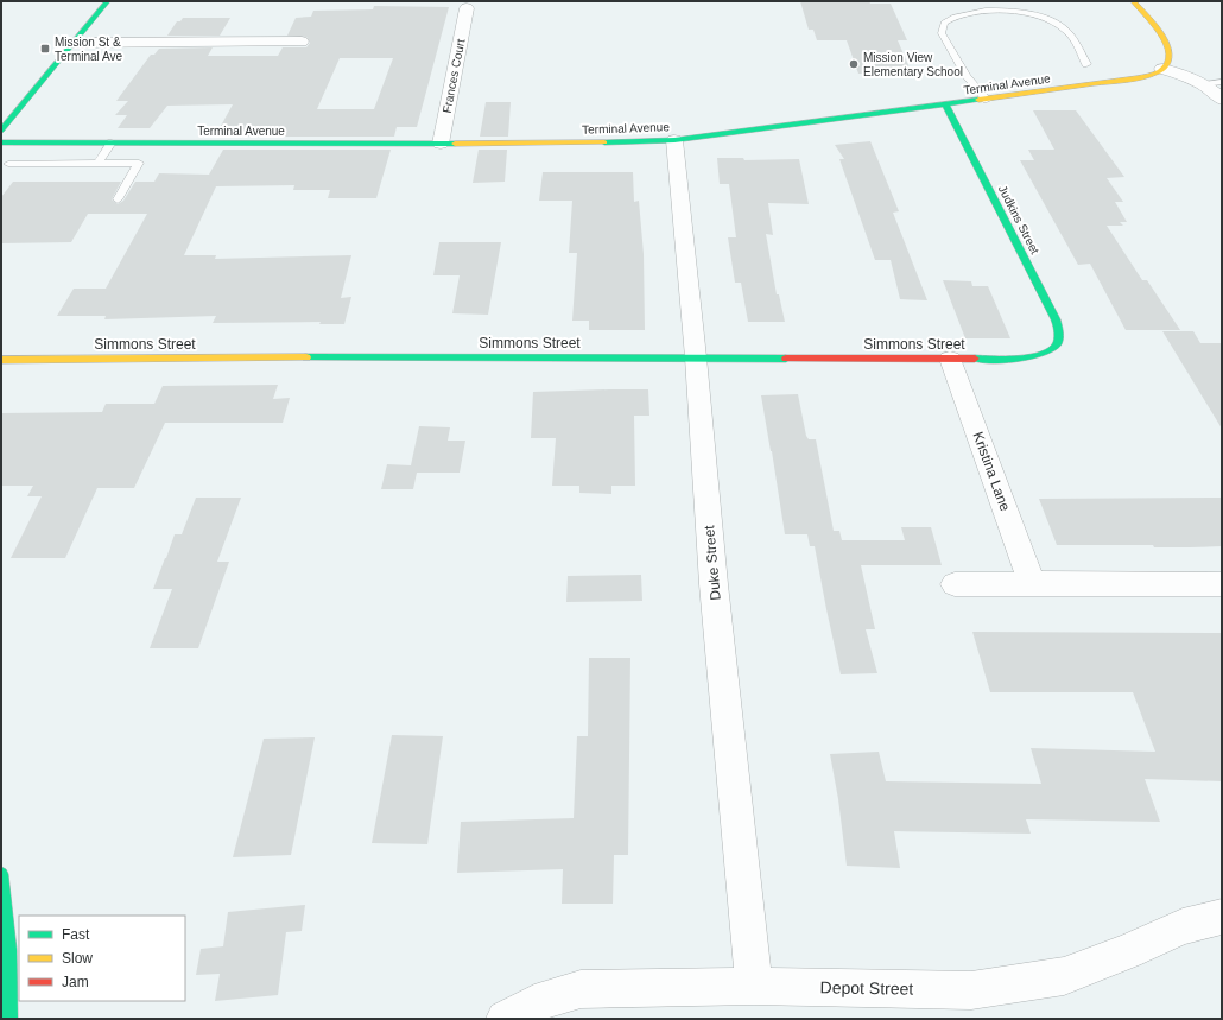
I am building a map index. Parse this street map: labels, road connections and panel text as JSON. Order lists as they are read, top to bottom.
{
  "streets": {
    "street": [
      "Frances Court",
      "Terminal Avenue",
      "Judkins Street",
      "Simmons Street",
      "Kristina Lane",
      "Duke Street",
      "Depot Street"
    ]
  },
  "crossings": [
    ["Frances Court", "Terminal Avenue"],
    ["Terminal Avenue", "Judkins Street"],
    ["Terminal Avenue", "Duke Street"],
    ["Judkins Street", "Simmons Street"],
    ["Simmons Street", "Kristina Lane"],
    ["Simmons Street", "Duke Street"],
    ["Duke Street", "Depot Street"]
  ],
  "places": {
    "transit": ["Mission St & Terminal Ave"],
    "other": ["Mission View Elementary School"]
  },
  "legend": ["Fast", "Slow", "Jam"]
}
